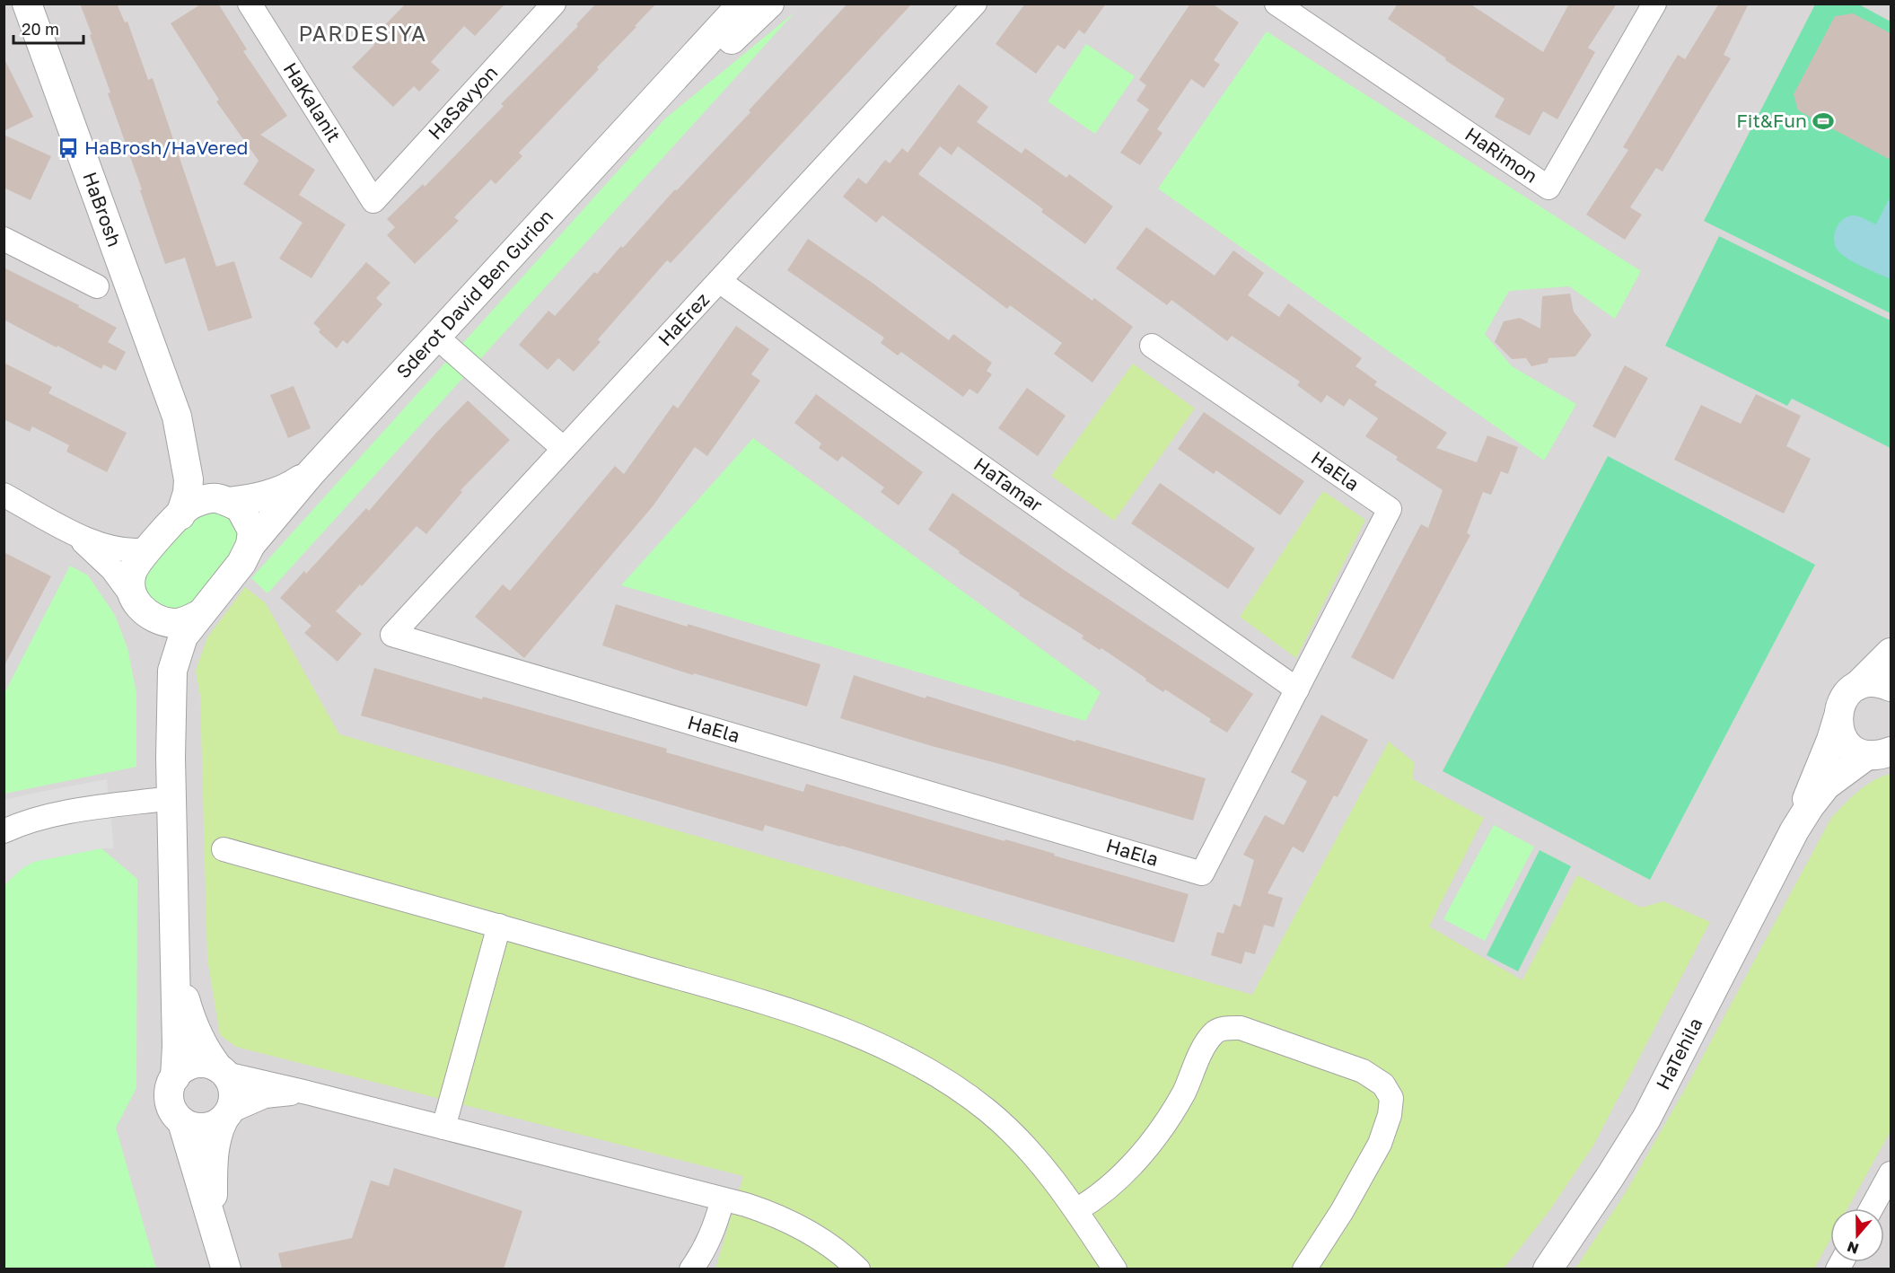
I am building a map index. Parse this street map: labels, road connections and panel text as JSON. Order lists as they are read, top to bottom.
{
  "streets": {
    "street": [
      "HaSavyon",
      "HaKalanit",
      "HaRimon",
      "HaBrosh",
      "Sderot David Ben Gurion",
      "HaErez",
      "HaEla",
      "HaTamar",
      "HaTehila"
    ]
  },
  "crossings": [
    ["HaSavyon", "HaKalanit"],
    ["HaBrosh", "Sderot David Ben Gurion"],
    ["HaErez", "HaEla"],
    ["HaErez", "HaTamar"],
    ["HaEla", "HaTamar"]
  ],
  "districts": ["PARDESIYA"],
  "places": {
    "sports": ["Fit&Fun"],
    "bus stop": ["HaBrosh/HaVered"]
  },
  "scale_bar": "20 m",
  "north": "bottom"
}
